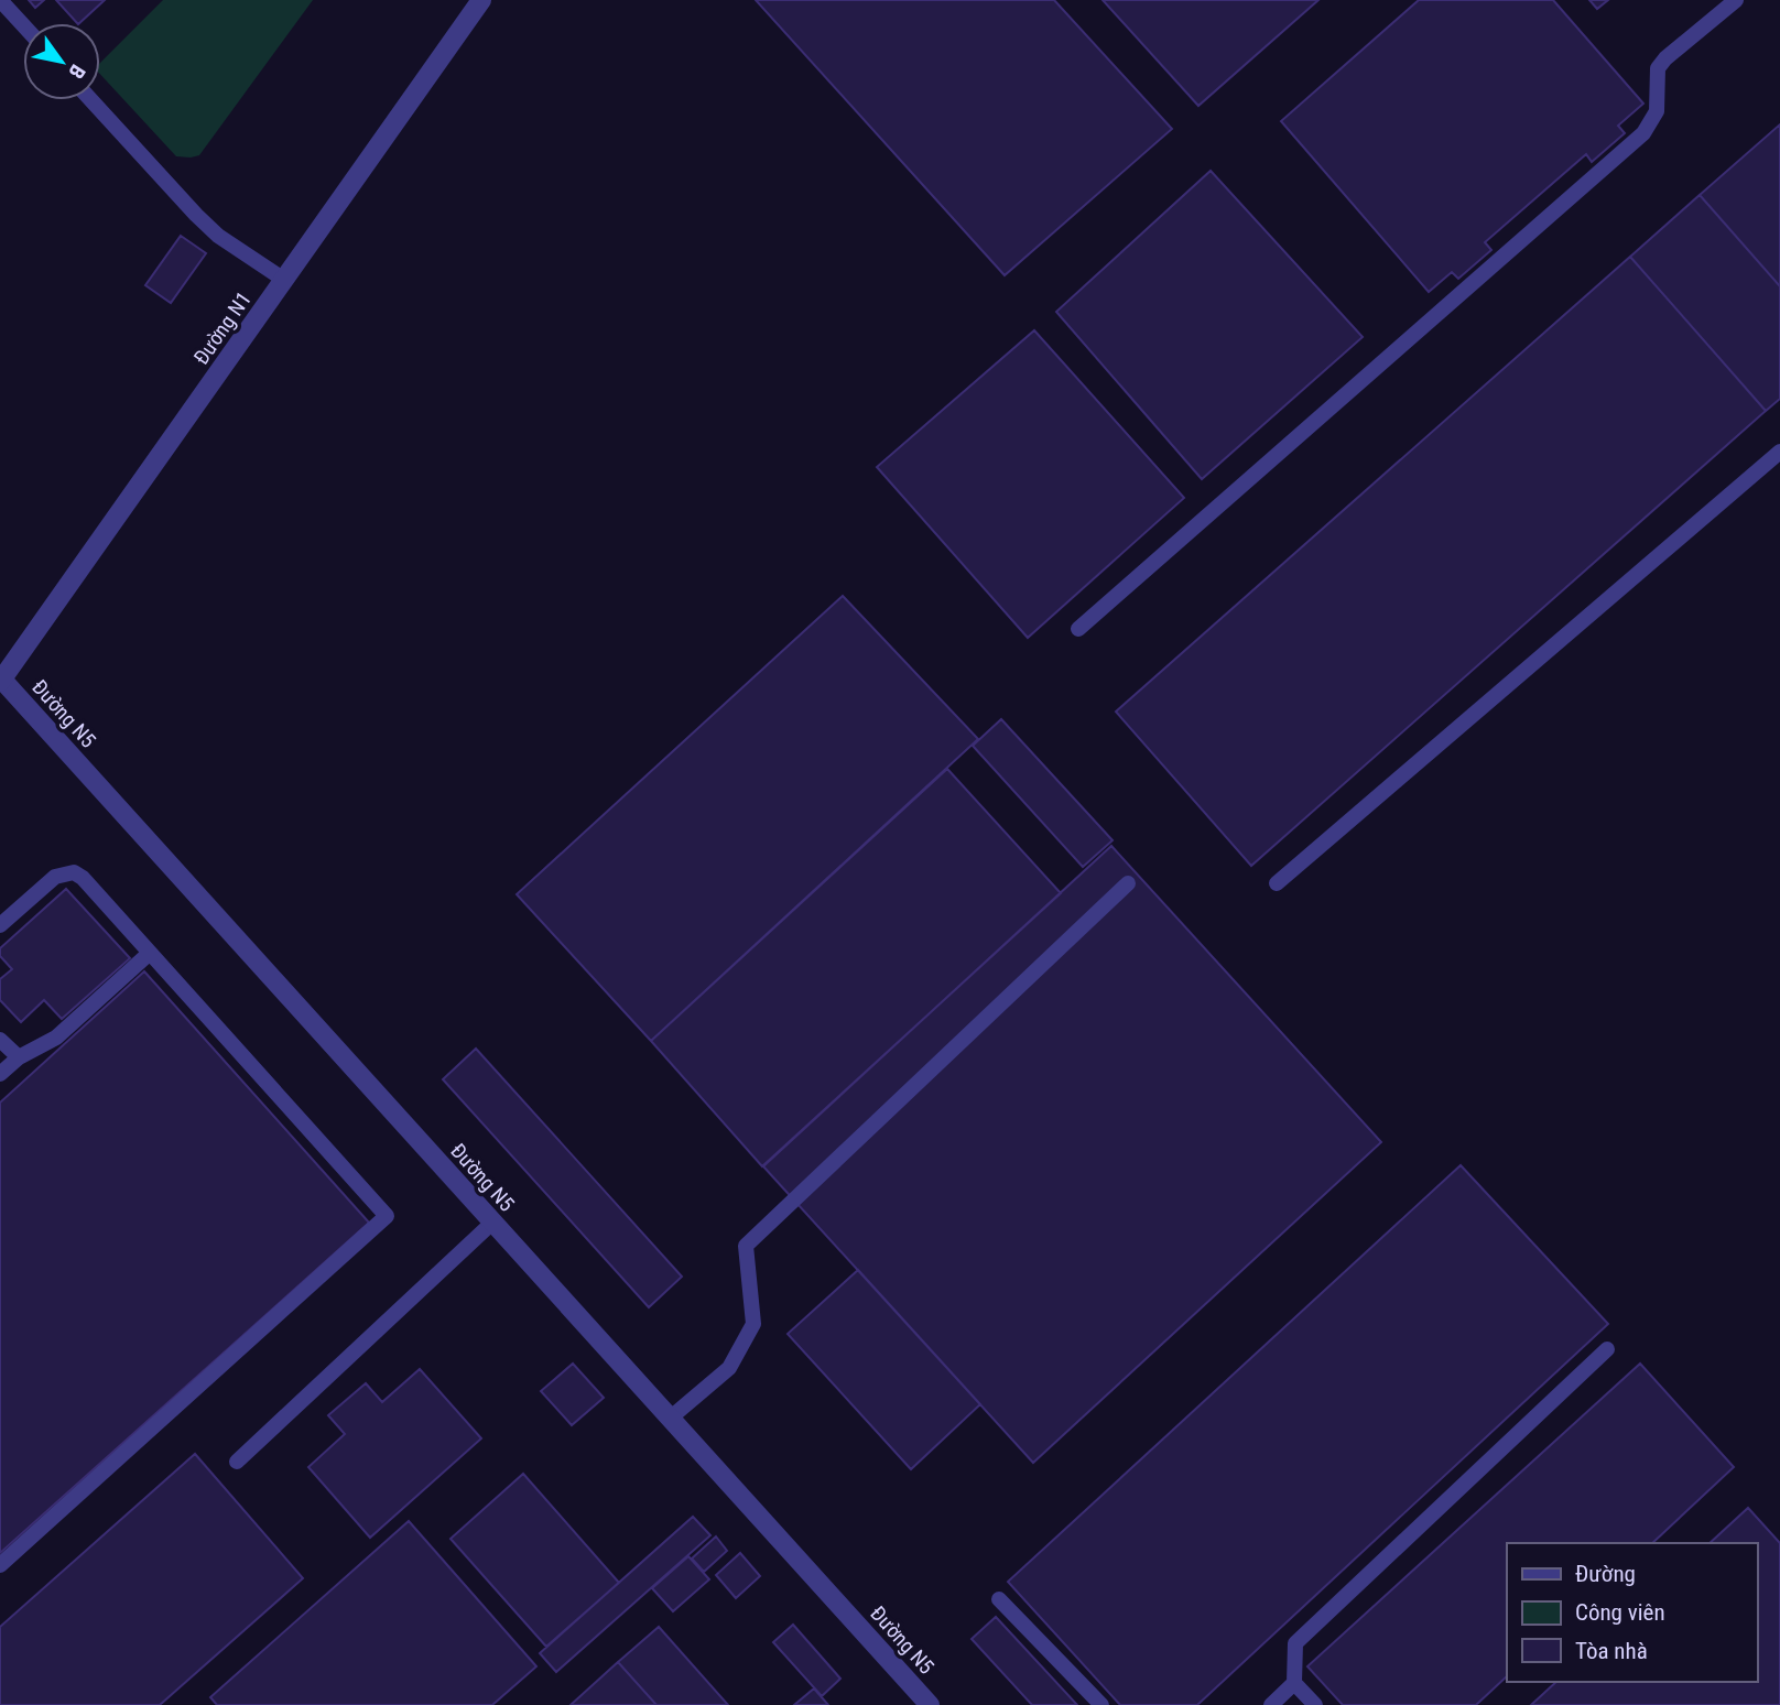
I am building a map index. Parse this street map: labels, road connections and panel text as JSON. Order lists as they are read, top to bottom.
{
  "streets": {
    "street": ["Đường N1", "Đường N5"]
  },
  "crossings": [
    ["Đường N1", "Đường N5"]
  ],
  "legend": ["Đường", "Công viên", "Tòa nhà"],
  "north": "bottom right"
}
